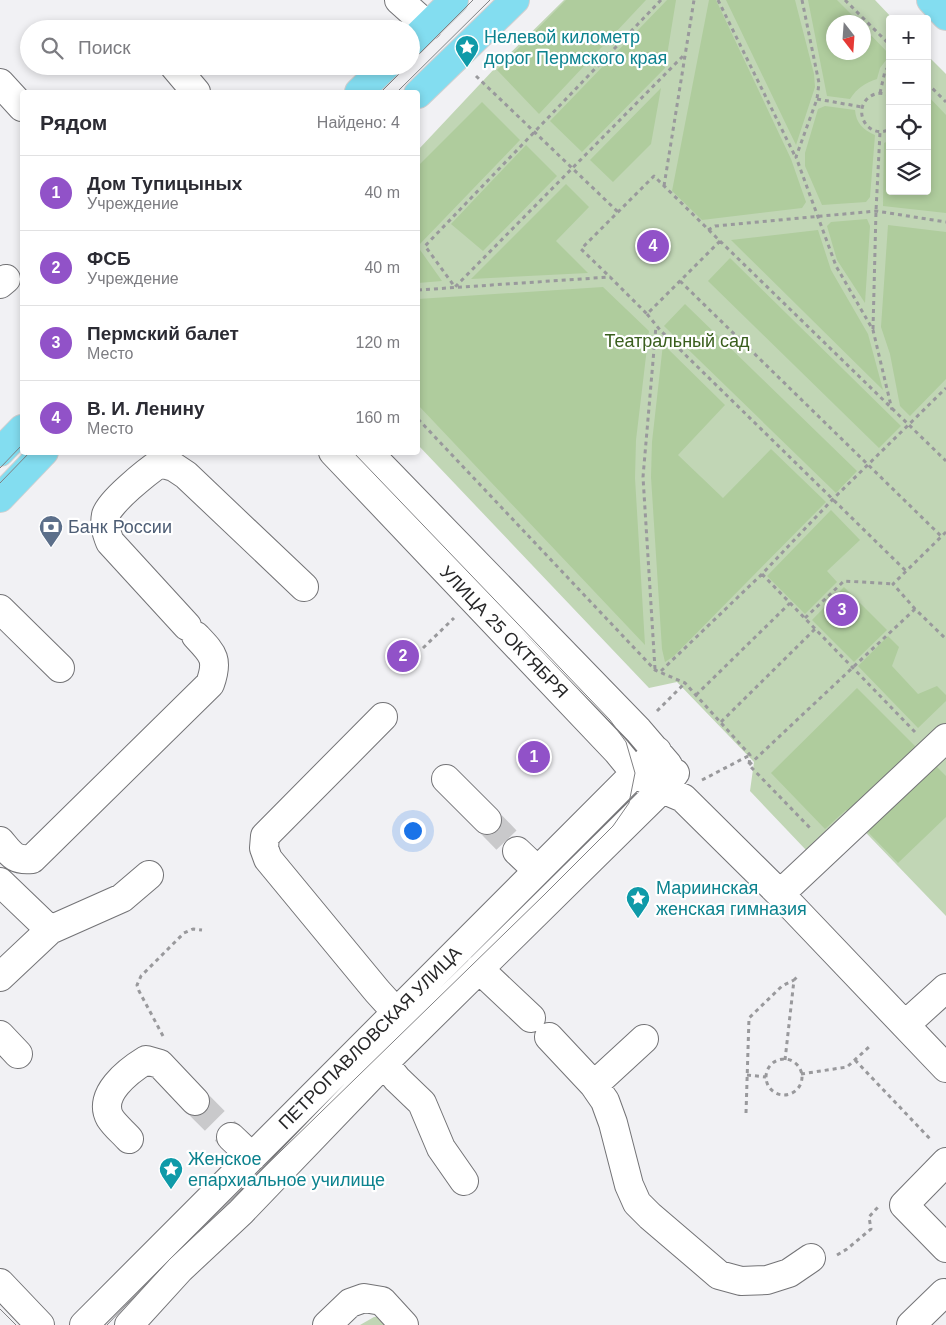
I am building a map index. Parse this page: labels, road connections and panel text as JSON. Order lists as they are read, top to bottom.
{
  "streets": {
    "street": ["УЛИЦА 25 ОКТЯБРЯ", "ПЕТРОПАВЛОВСКАЯ УЛИЦА"]
  },
  "crossings": [
    ["УЛИЦА 25 ОКТЯБРЯ", "ПЕТРОПАВЛОВСКАЯ УЛИЦА"]
  ],
  "parks": ["Театральный сад"],
  "places": {
    "place": ["Нелевой километр дорог Пермского края", "Мариинская женская гимназия", "Женское епархиальное училище"],
    "bank": ["Банк России"]
  },
  "north": "bottom",
  "page": {
    "map_buttons": ["+", "−"],
    "search": "Поиск",
    "heading": ["Рядом", "Найдено: 4"],
    "list": [
      {
        "mark": "1",
        "name": "Дом Тупицыных",
        "note": "Учреждение",
        "value": "40 m"
      },
      {
        "mark": "2",
        "name": "ФСБ",
        "note": "Учреждение",
        "value": "40 m"
      },
      {
        "mark": "3",
        "name": "Пермский балет",
        "note": "Место",
        "value": "120 m"
      },
      {
        "mark": "4",
        "name": "В. И. Ленину",
        "note": "Место",
        "value": "160 m"
      }
    ],
    "pins": [
      "4",
      "3",
      "2",
      "1"
    ]
  }
}
